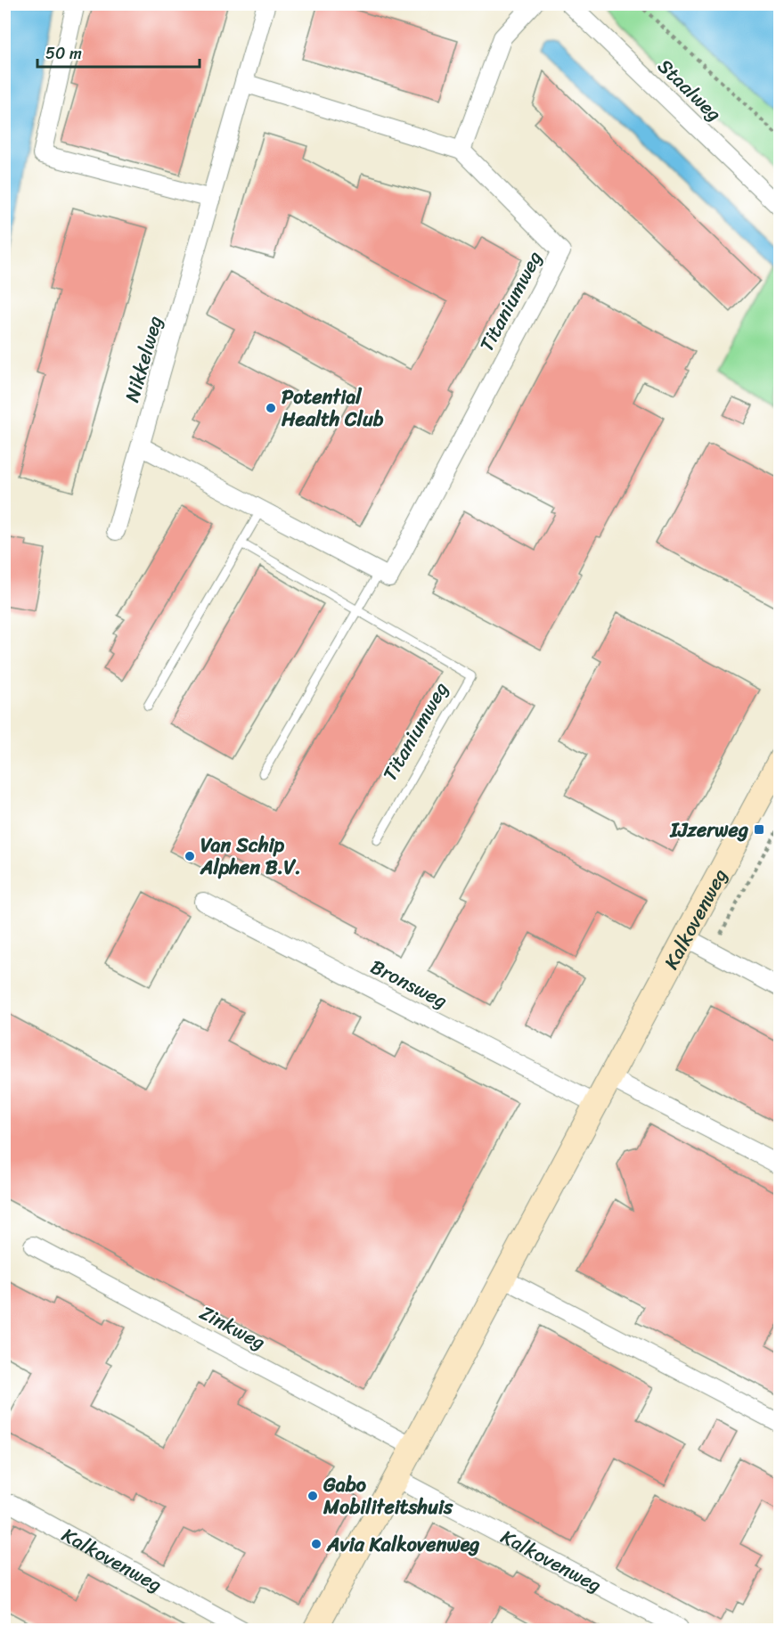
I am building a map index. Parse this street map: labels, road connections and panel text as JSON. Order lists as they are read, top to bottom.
{
  "streets": {
    "street": [
      "Staalweg",
      "Titaniumweg",
      "Nikkelweg",
      "Kalkovenweg",
      "Bronsweg",
      "Zinkweg"
    ]
  },
  "crossings": [
    ["Kalkovenweg", "Bronsweg"],
    ["Kalkovenweg", "Zinkweg"]
  ],
  "places": {
    "other": [
      "Potential Health Club",
      "Van Schip Alphen B.V.",
      "Gabo Mobiliteitshuis",
      "Avia Kalkovenweg"
    ],
    "transit": ["IJzerweg"]
  },
  "scale_bar": "50 m"
}
